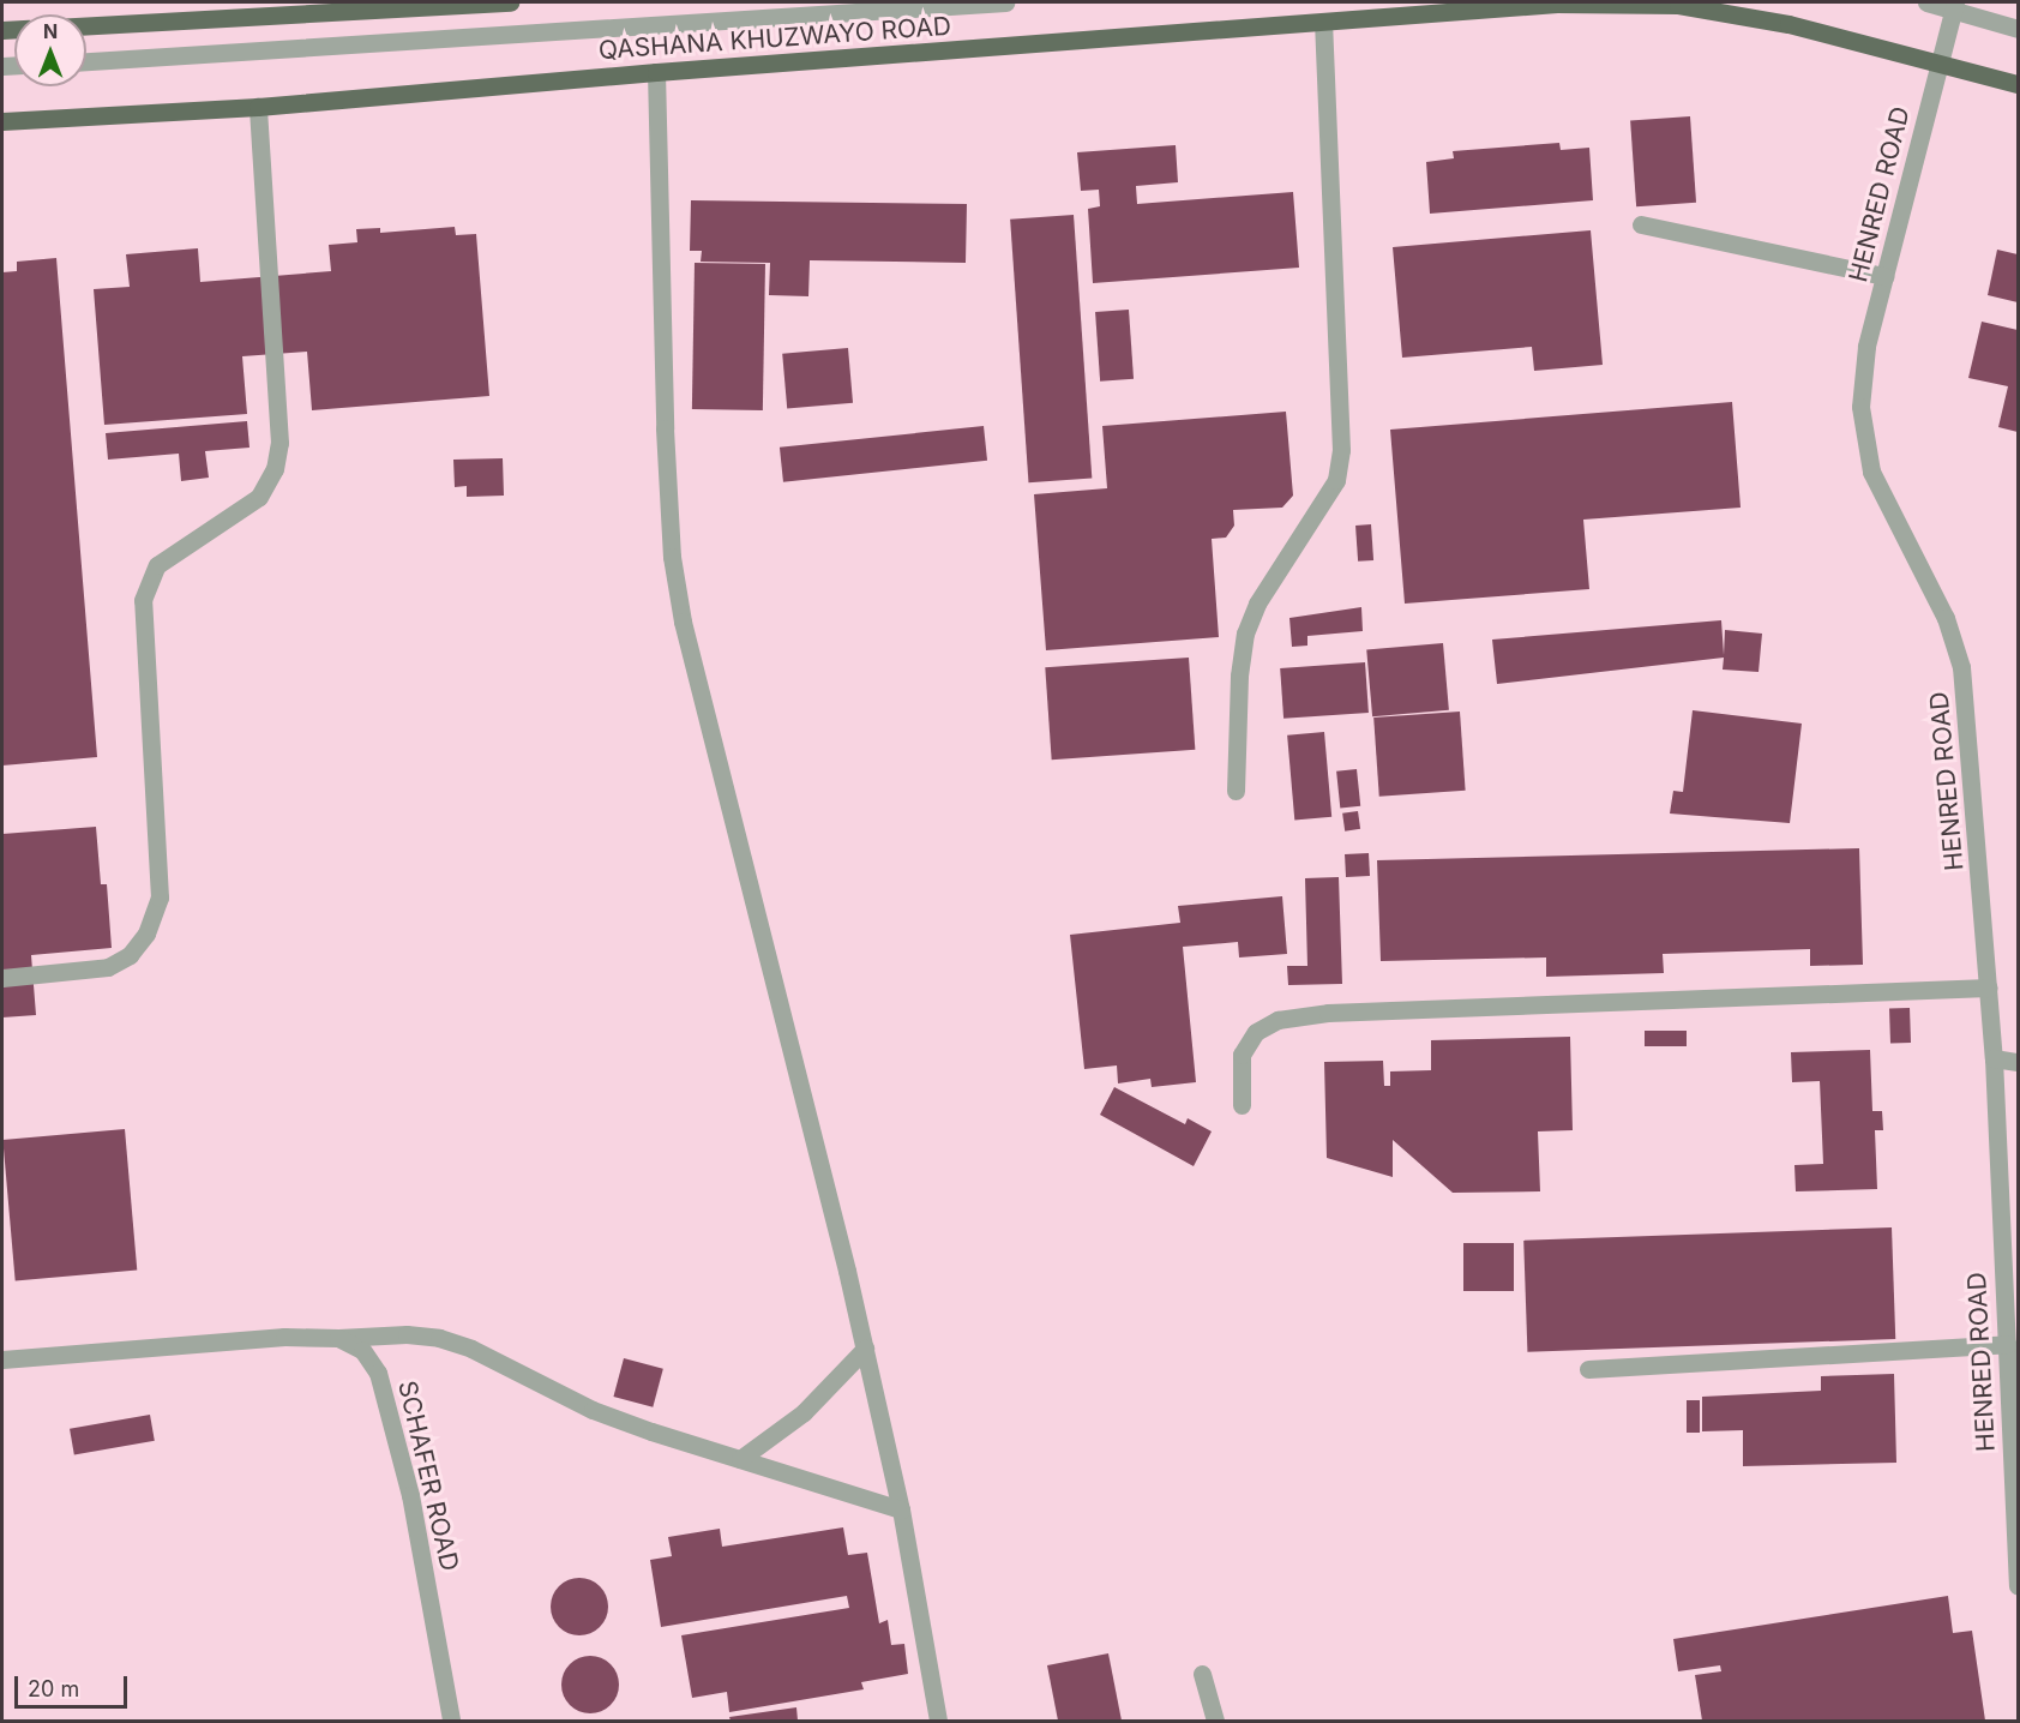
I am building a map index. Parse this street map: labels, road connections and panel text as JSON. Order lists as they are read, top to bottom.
{
  "streets": {
    "main road": ["QASHANA KHUZWAYO ROAD"],
    "street": ["HENRED ROAD", "SCHAFER ROAD"]
  },
  "crossings": [
    ["QASHANA KHUZWAYO ROAD", "HENRED ROAD"]
  ],
  "scale_bar": "20 m",
  "north": "top"
}
